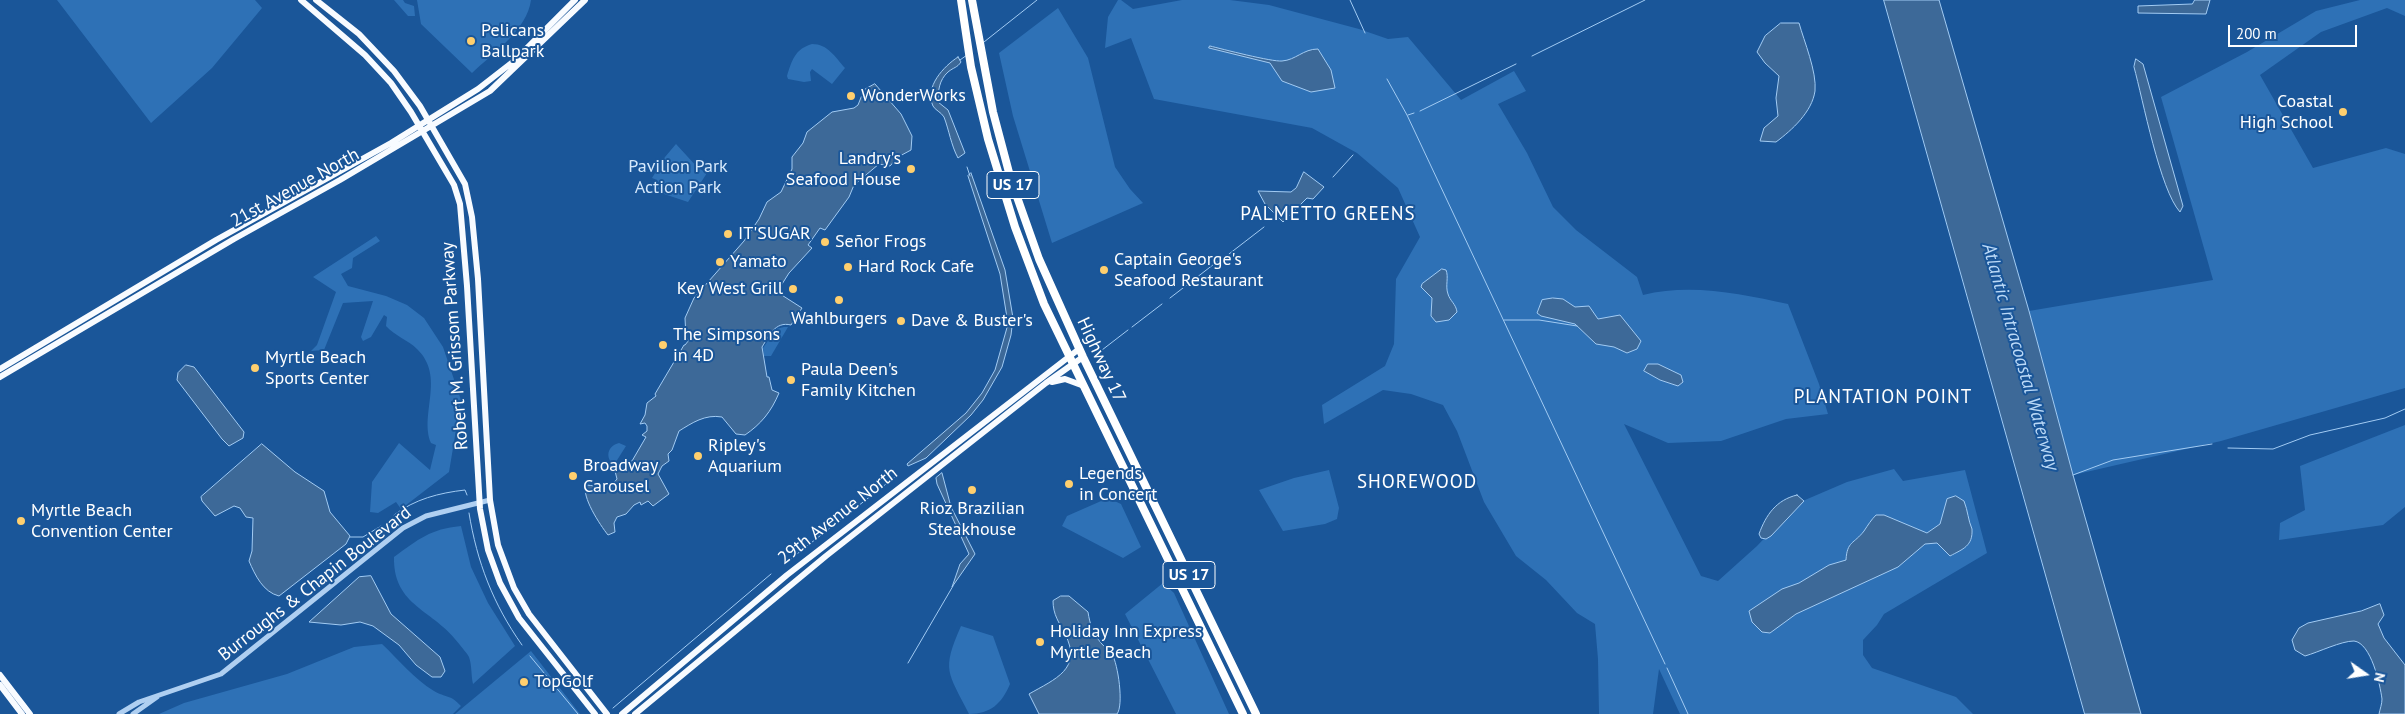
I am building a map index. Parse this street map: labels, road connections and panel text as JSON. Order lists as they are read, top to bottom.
{
  "streets": {
    "highway": ["US 17", "Highway 17"],
    "main road": ["21st Avenue North", "Robert M. Grissom Parkway", "29th Avenue North"],
    "street": ["Burroughs & Chapin Boulevard"]
  },
  "crossings": [
    ["21st Avenue North", "Robert M. Grissom Parkway"],
    ["Robert M. Grissom Parkway", "Burroughs & Chapin Boulevard"],
    ["Highway 17", "29th Avenue North"]
  ],
  "districts": ["PALMETTO GREENS", "PLANTATION POINT", "SHOREWOOD"],
  "water": ["Atlantic Intracoastal Waterway"],
  "parks": ["Pavilion Park Action Park"],
  "places": [
    "Pelicans Ballpark",
    "WonderWorks",
    "Coastal High School",
    "Landry's Seafood House",
    "IT'SUGAR",
    "Señor Frogs",
    "Yamato",
    "Hard Rock Cafe",
    "Captain George's Seafood Restaurant",
    "Key West Grill",
    "Wahlburgers",
    "Dave & Buster's",
    "The Simpsons in 4D",
    "Myrtle Beach Sports Center",
    "Paula Deen's Family Kitchen",
    "Ripley's Aquarium",
    "Broadway Carousel",
    "Legends in Concert",
    "Rioz Brazilian Steakhouse",
    "Myrtle Beach Convention Center",
    "Holiday Inn Express Myrtle Beach",
    "TopGolf"
  ],
  "scale_bar": "200 m",
  "north": "right"
}
